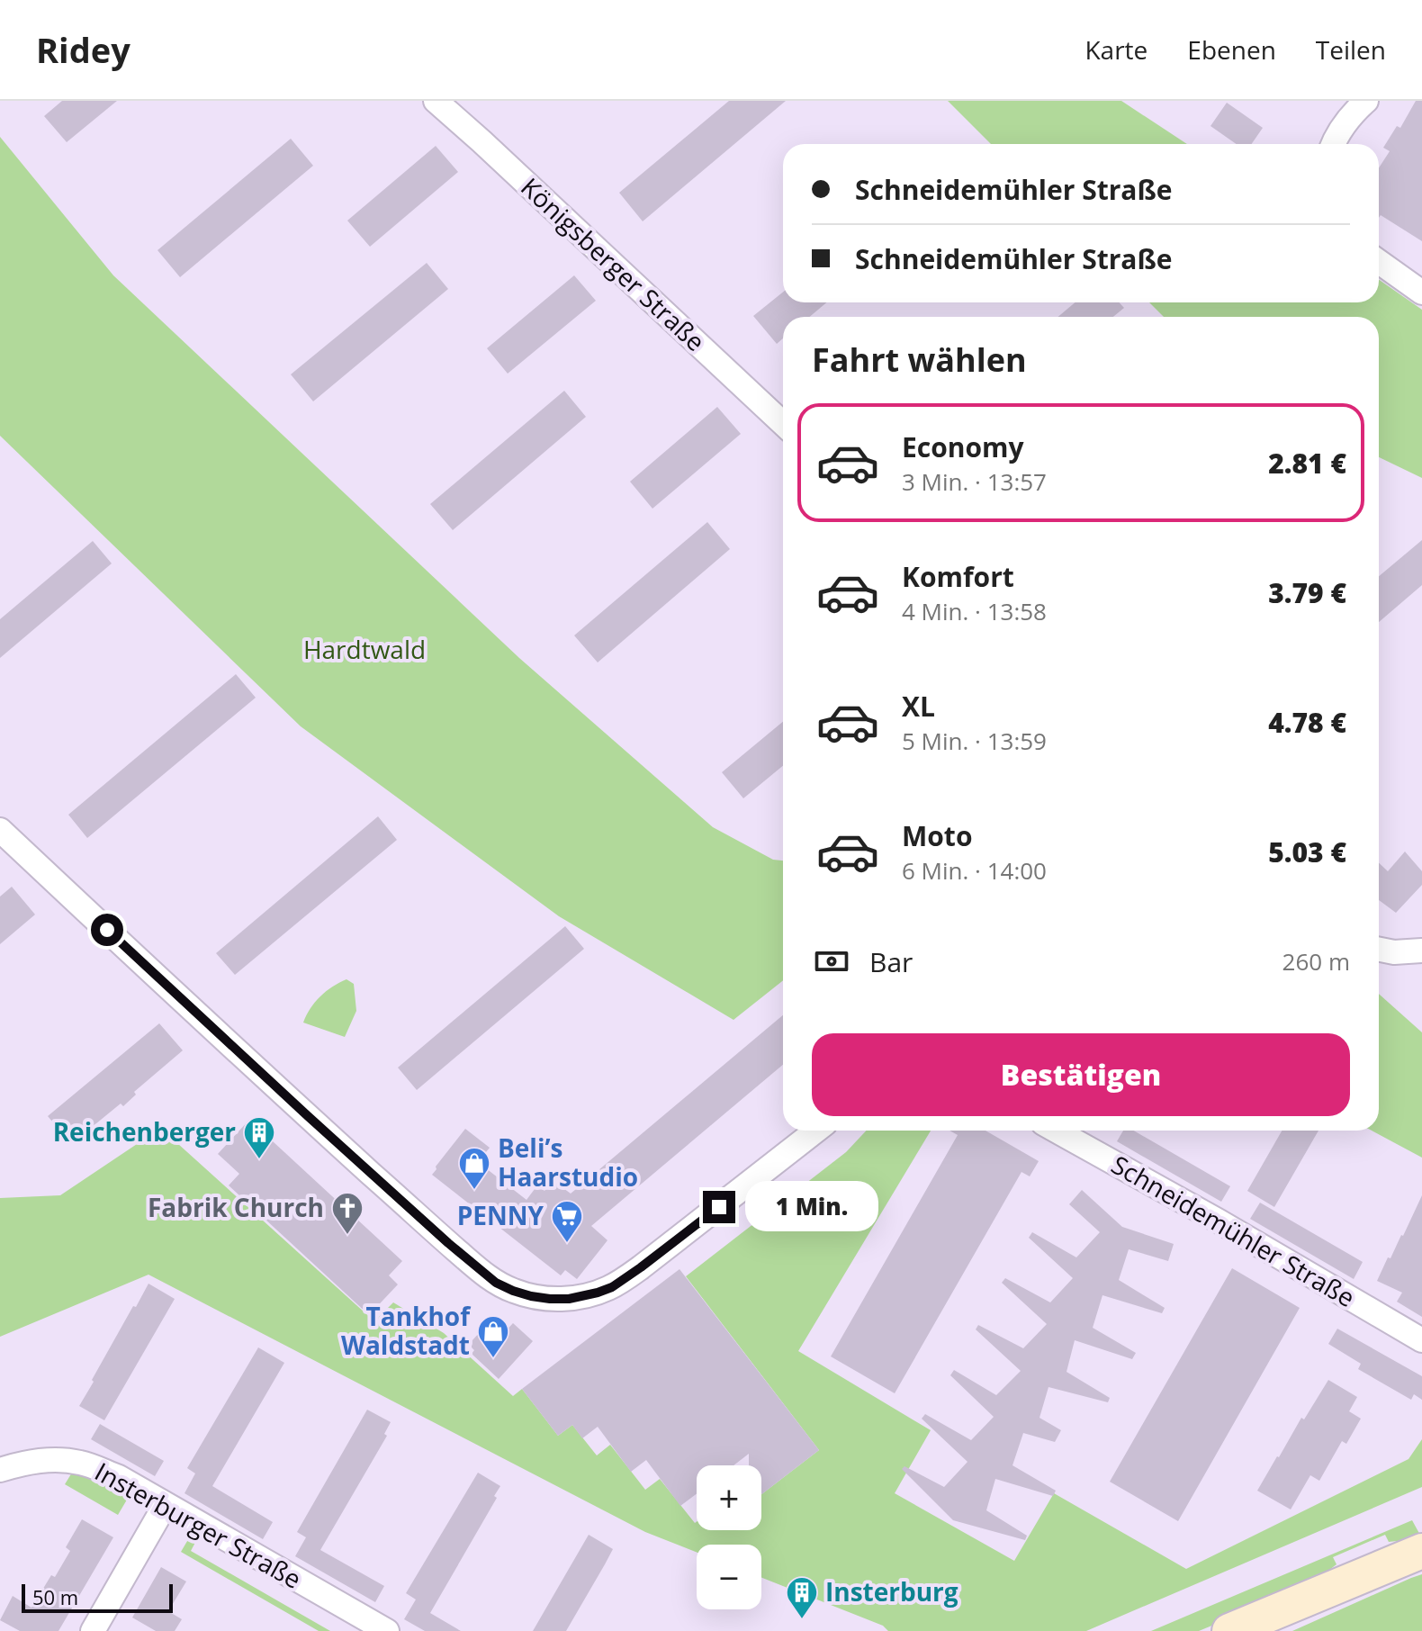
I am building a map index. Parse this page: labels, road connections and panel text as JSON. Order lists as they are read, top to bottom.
{
  "streets": {
    "street": ["Königsberger Straße", "Schneidemühler Straße", "Insterburger Straße"]
  },
  "parks": ["Hardtwald"],
  "places": {
    "building": ["Reichenberger", "Insterburg"],
    "shop": ["Beli’s Haarstudio", "Tankhof Waldstadt"],
    "church": ["Fabrik Church"],
    "supermarket": ["PENNY"]
  },
  "scale_bar": "50 m",
  "page": {
    "header": "Ridey",
    "nav": ["Karte", "Ebenen", "Teilen"],
    "banner": ["Schneidemühler Straße", "Schneidemühler Straße"],
    "heading": "Fahrt wählen",
    "list": [
      {
        "name": "Economy",
        "note": "3 Min. · 13:57",
        "value": "2.81 €"
      },
      {
        "name": "Komfort",
        "note": "4 Min. · 13:58",
        "value": "3.79 €"
      },
      {
        "name": "XL",
        "note": "5 Min. · 13:59",
        "value": "4.78 €"
      },
      {
        "name": "Moto",
        "note": "6 Min. · 14:00",
        "value": "5.03 €"
      }
    ],
    "pay": ["Bar", "260 m"],
    "buttons": "Bestätigen",
    "bubble": "1 Min.",
    "map_buttons": ["+", "−"],
    "scale": "50 m"
  }
}
